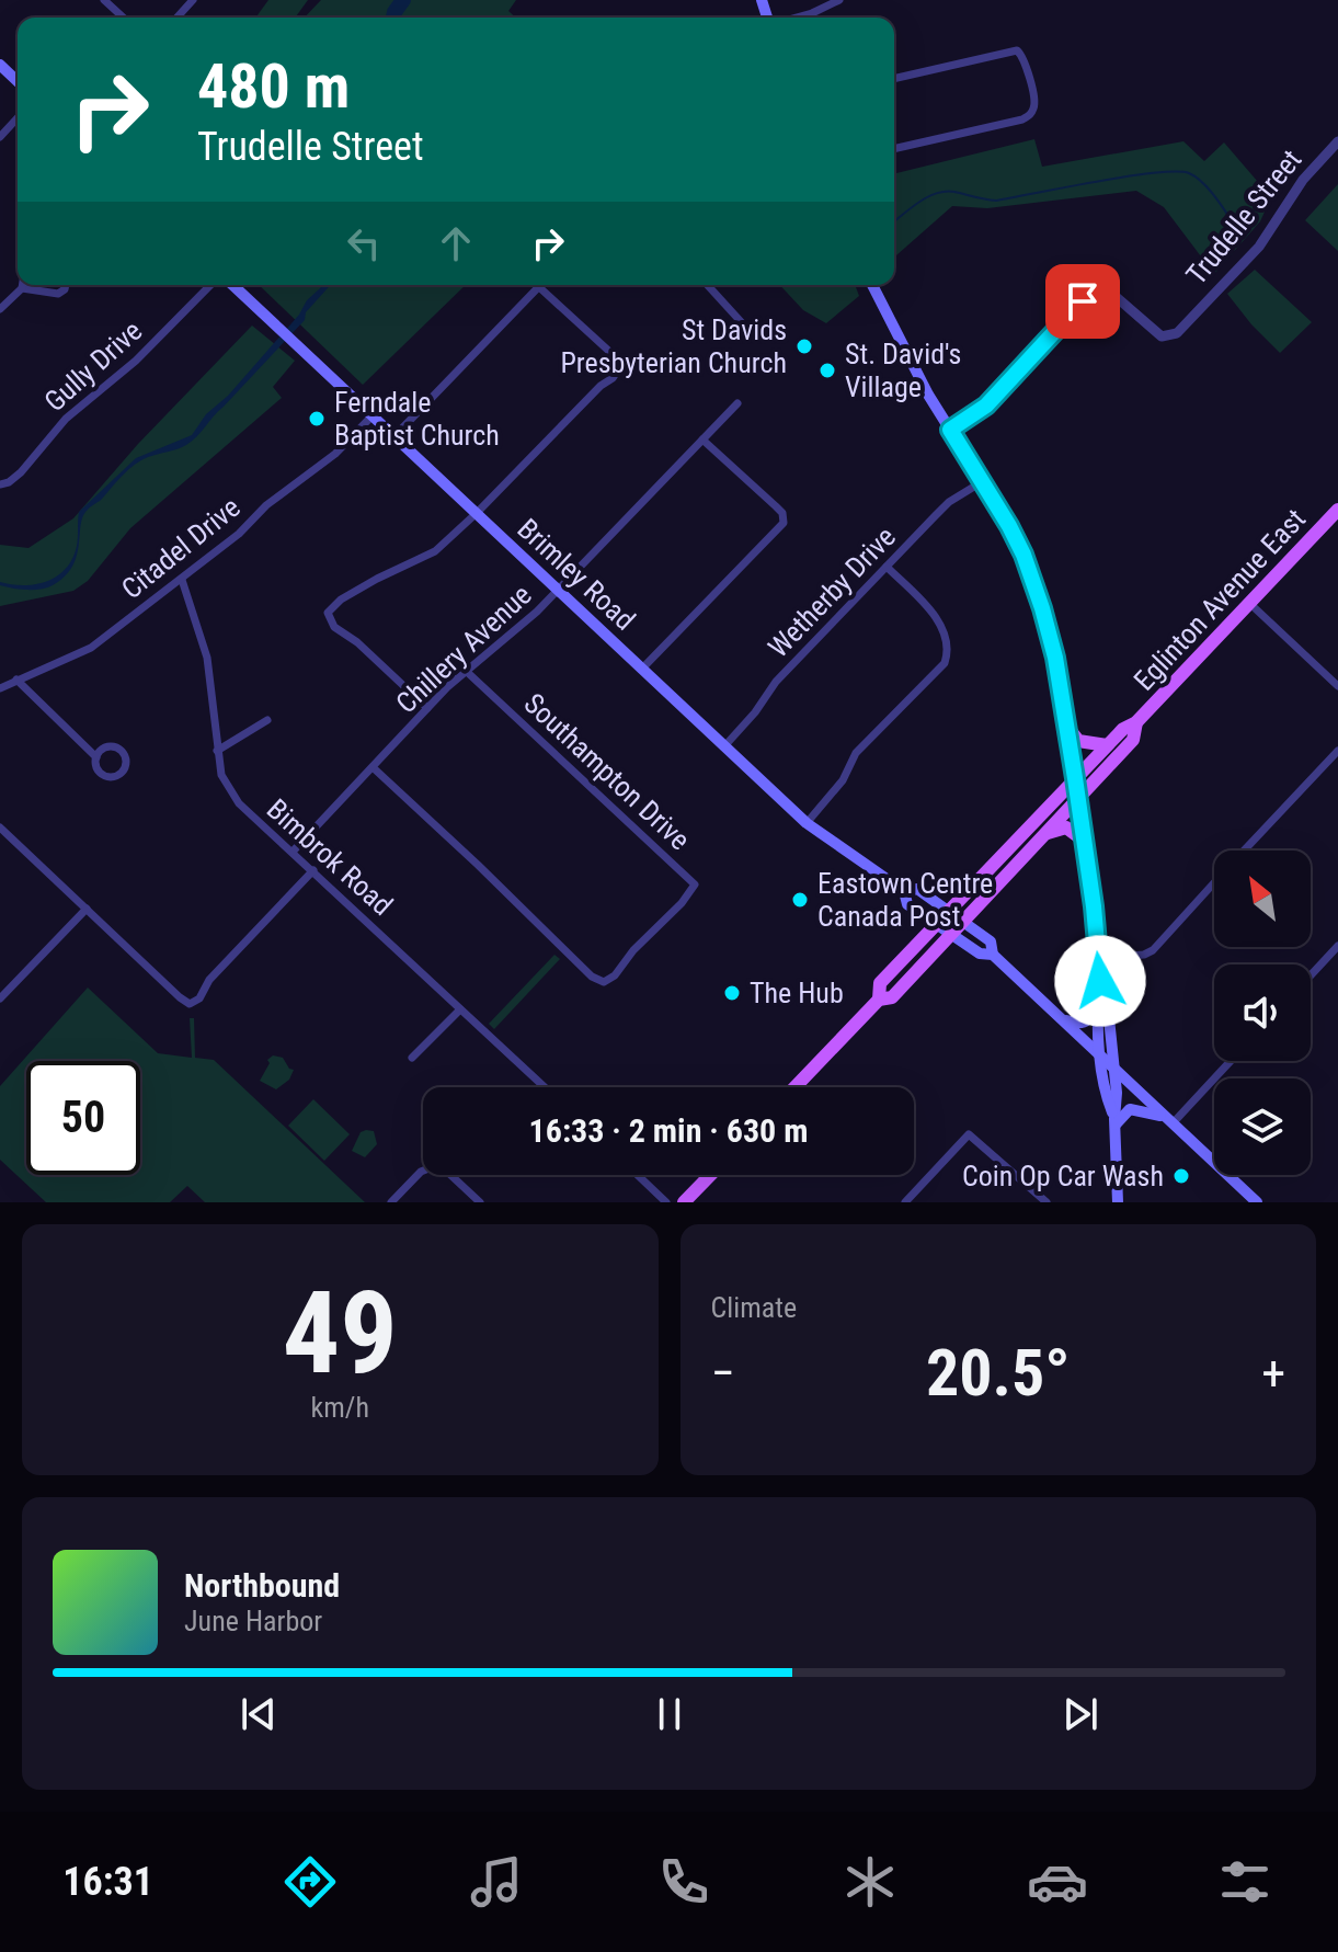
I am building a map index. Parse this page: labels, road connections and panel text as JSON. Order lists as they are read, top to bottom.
{
  "streets": {
    "main road": ["Brimley Road", "Eglinton Avenue East"],
    "street": [
      "Trudelle Street",
      "Gully Drive",
      "Citadel Drive",
      "Wetherby Drive",
      "Chillery Avenue",
      "Southampton Drive",
      "Bimbrok Road"
    ]
  },
  "crossings": [
    ["Citadel Drive", "Brimley Road"],
    ["Citadel Drive", "Bimbrok Road"],
    ["Brimley Road", "Wetherby Drive"],
    ["Brimley Road", "Eglinton Avenue East"],
    ["Brimley Road", "Chillery Avenue"],
    ["Chillery Avenue", "Southampton Drive"],
    ["Chillery Avenue", "Bimbrok Road"]
  ],
  "places": [
    "St Davids Presbyterian Church",
    "St. David's Village",
    "Ferndale Baptist Church",
    "Eastown Centre Canada Post",
    "The Hub",
    "Coin Op Car Wash"
  ],
  "north": "top left",
  "page": {
    "turn": ["480 m", "Trudelle Street"],
    "limit": "50",
    "trip": "16:33 · 2 min · 630 m",
    "tile": [
      ["49", "km/h"],
      "Climate"
    ],
    "heat": ["−", "20.5°", "+"],
    "song": ["Northbound", "June Harbor"],
    "tabs": "16:31"
  }
}
